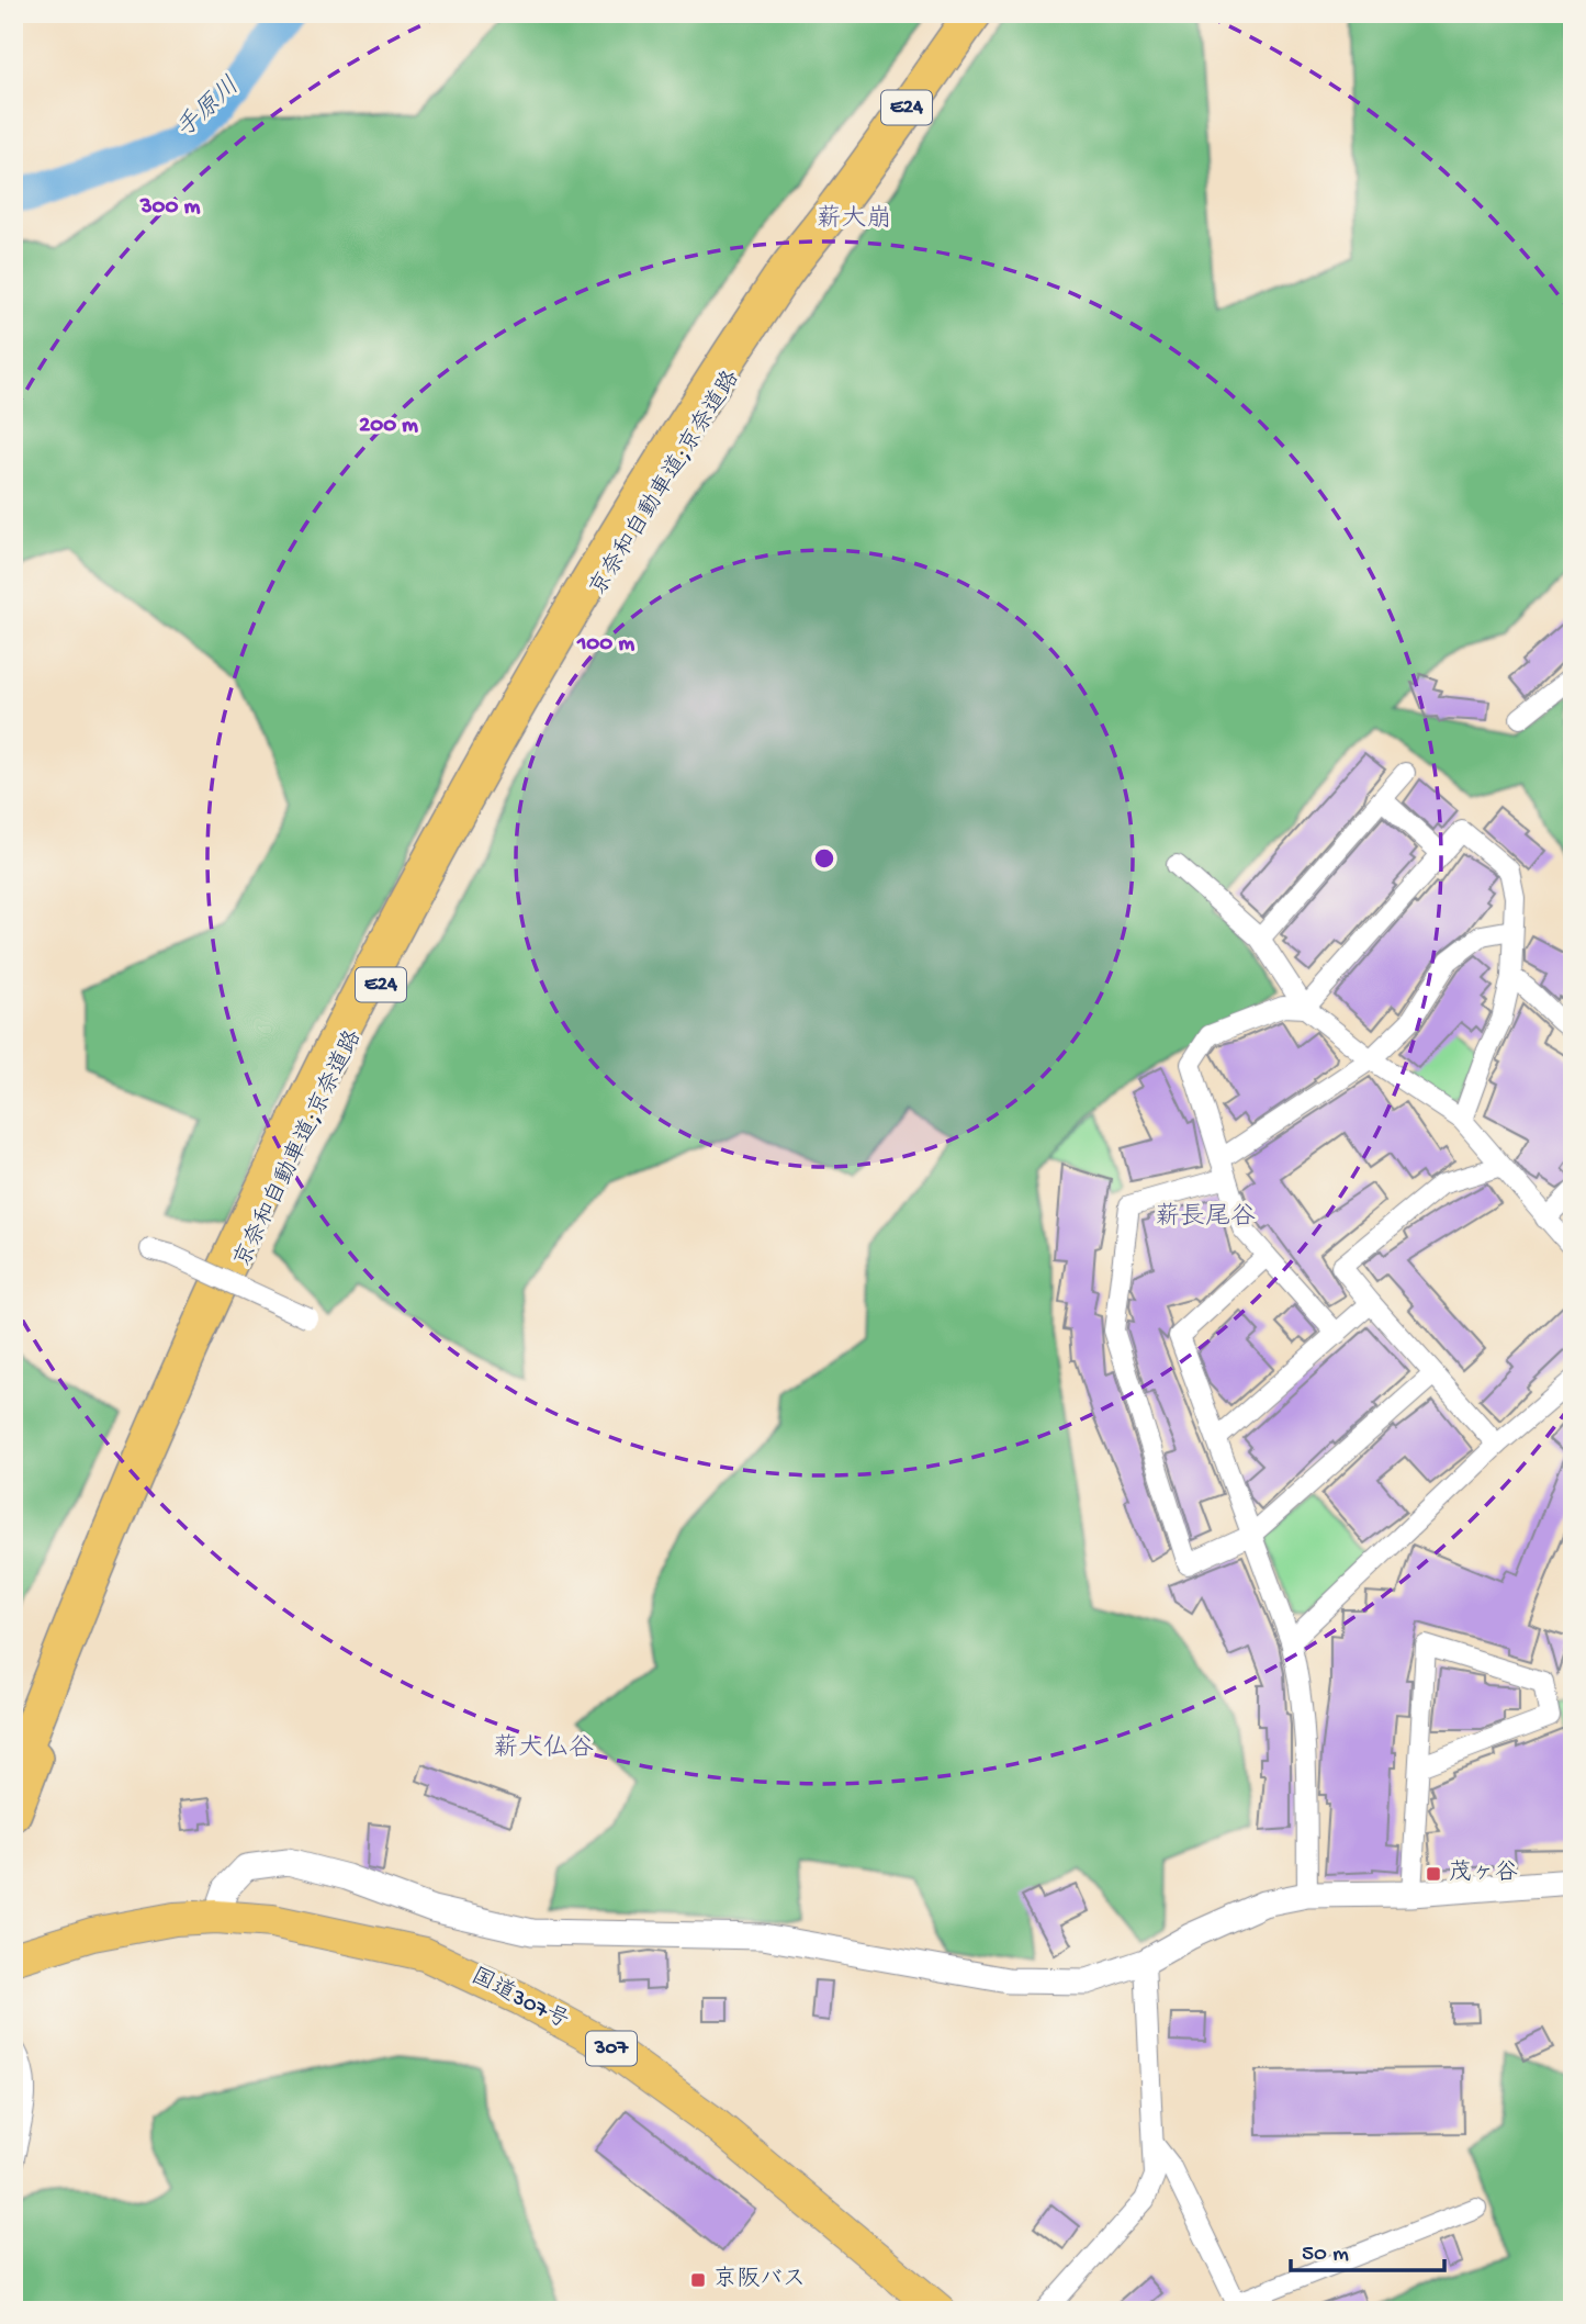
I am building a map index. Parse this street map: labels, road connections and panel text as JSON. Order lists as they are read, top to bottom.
{
  "streets": {
    "highway": [
      "E24",
      "京奈和自動車道;京奈道路",
      "国道307号",
      "307"
    ]
  },
  "districts": ["薪大崩", "薪長尾谷", "薪大仏谷"],
  "water": ["手原川"],
  "places": {
    "transit": ["茂ヶ谷", "京阪バス"]
  },
  "scale_bar": "50 m",
  "rings": ["300 m", "200 m", "100 m"]
}
